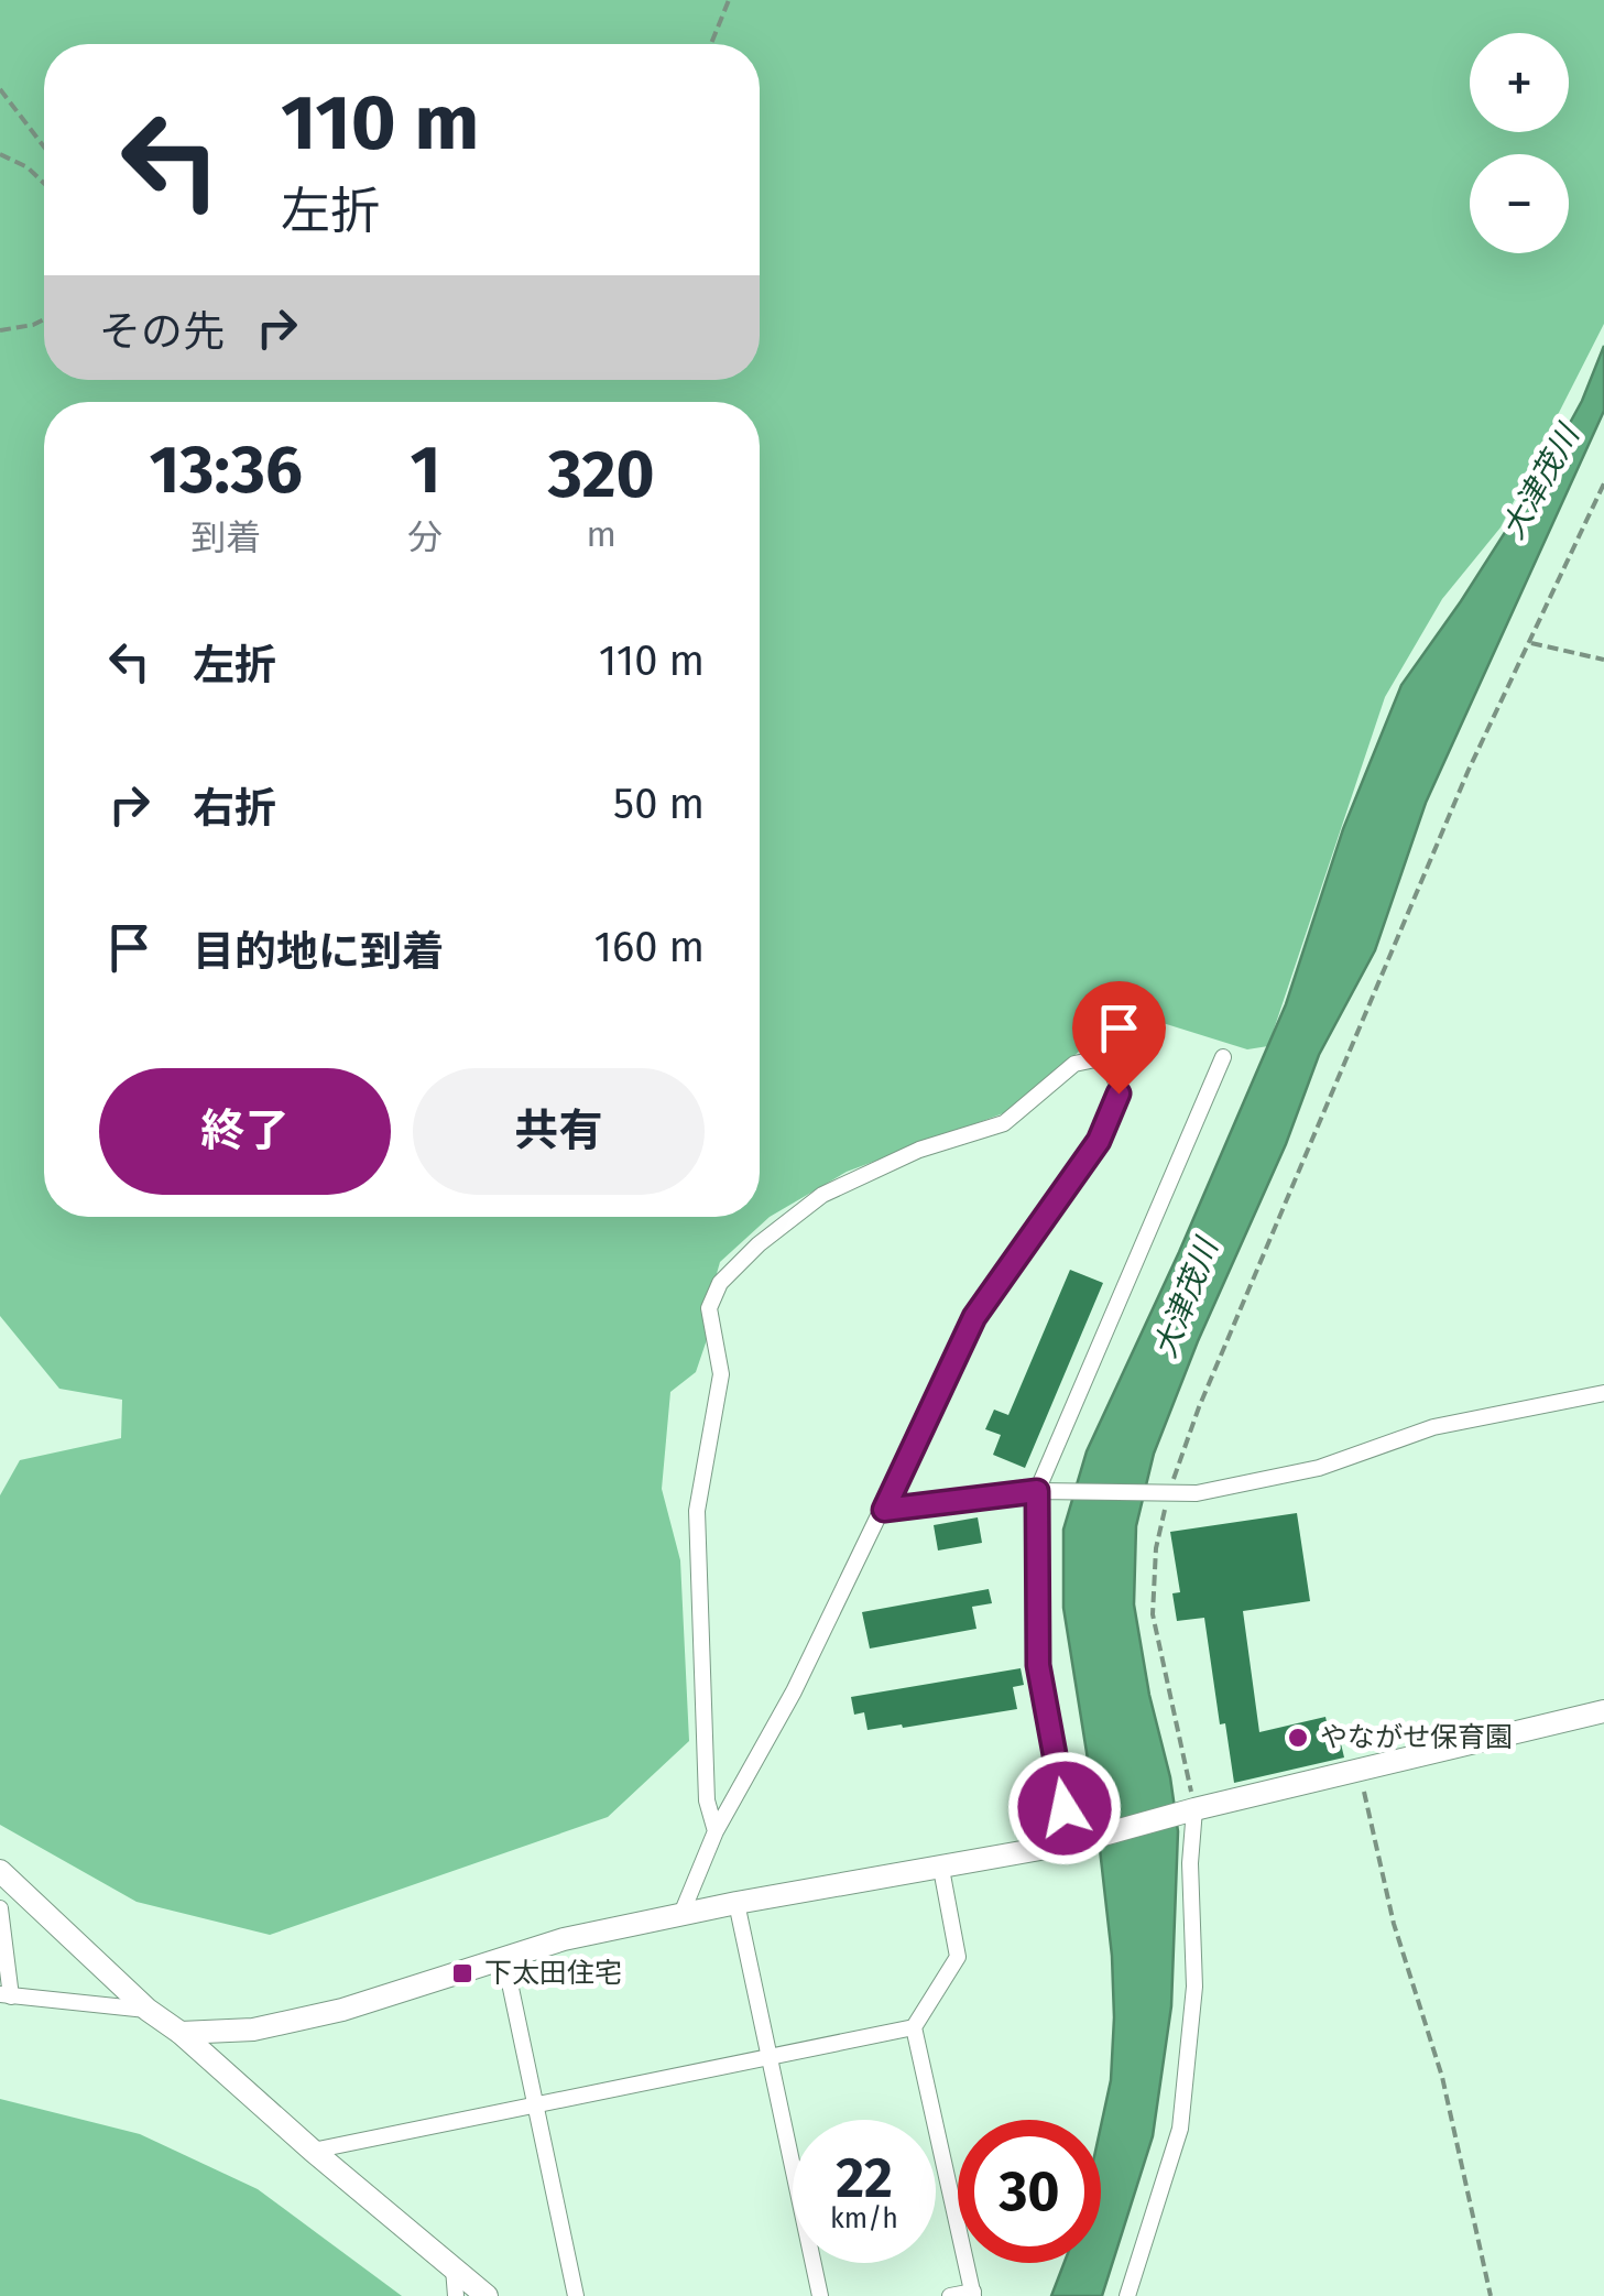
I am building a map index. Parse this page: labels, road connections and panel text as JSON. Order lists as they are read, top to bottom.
{
  "water": ["大津茂川"],
  "places": {
    "other": ["やながせ保育園"],
    "transit": ["下太田住宅"]
  },
  "page": {
    "map_buttons": ["+", "−"],
    "turn": ["110 m", "左折"],
    "then": "その先",
    "eta": [
      "13:36",
      "到着",
      "1",
      "分",
      "320",
      "m"
    ],
    "list": [
      {
        "name": "左折",
        "value": "110 m"
      },
      {
        "name": "右折",
        "value": "50 m"
      },
      {
        "name": "目的地に到着",
        "value": "160 m"
      }
    ],
    "buttons": ["終了", "共有"],
    "speed": "22 km/h",
    "limit": "30"
  }
}
